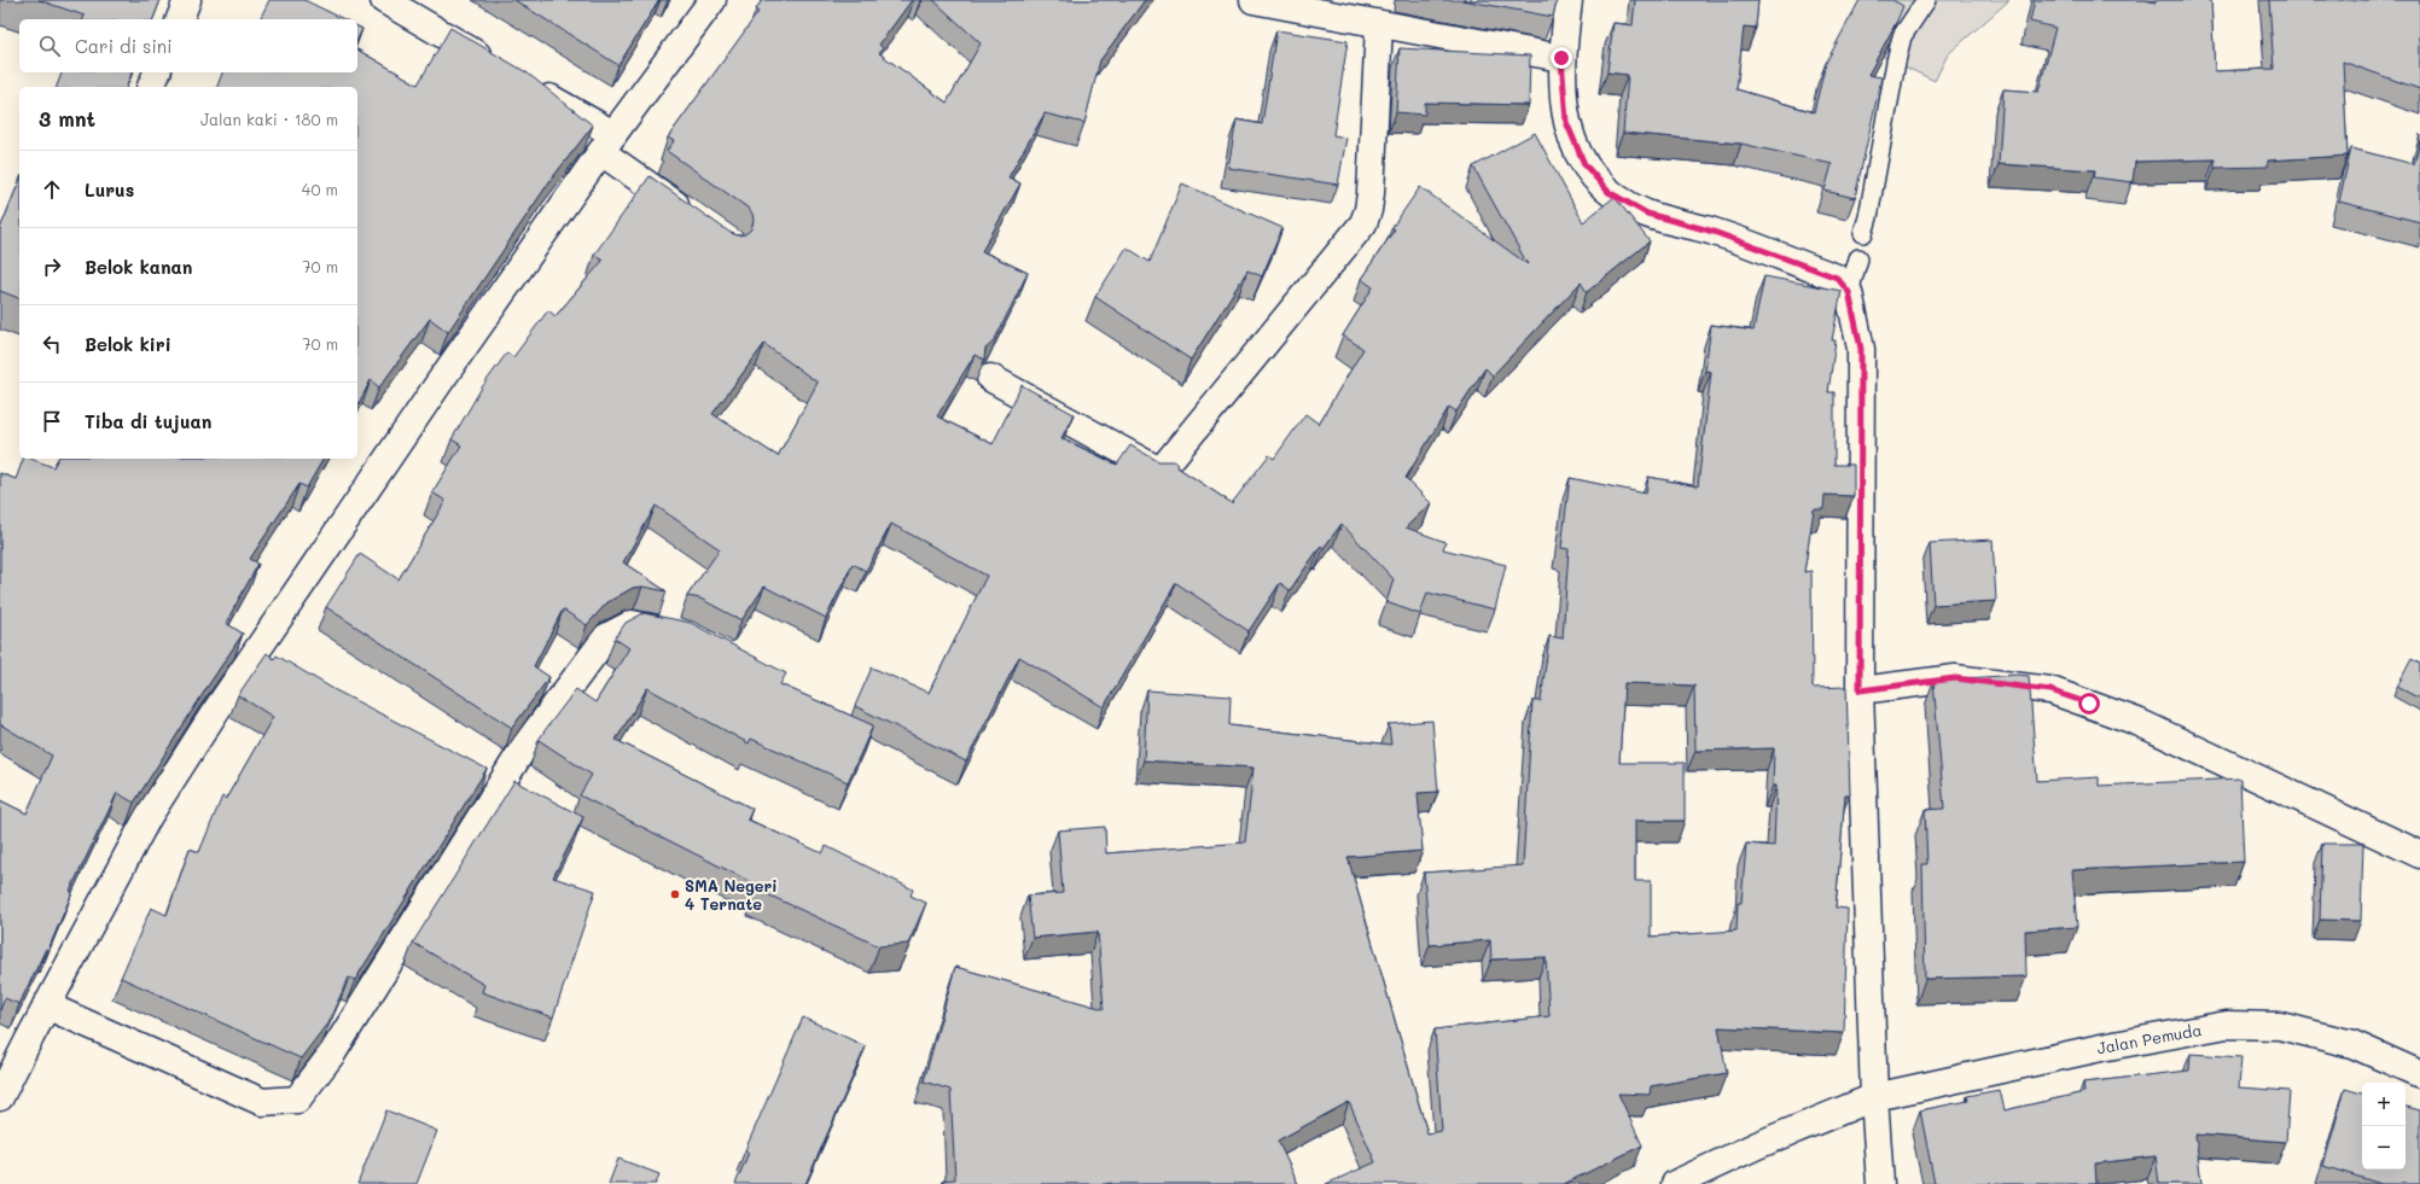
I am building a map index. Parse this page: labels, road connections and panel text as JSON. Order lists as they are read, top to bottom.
{
  "streets": {
    "main road": ["Jalan Pemuda"]
  },
  "places": ["SMA Negeri 4 Ternate"],
  "page": {
    "search": "Cari di sini",
    "heading": ["3 mnt", "Jalan kaki · 180 m"],
    "list": [
      ["Lurus", "40 m"],
      ["Belok kanan", "70 m"],
      ["Belok kiri", "70 m"],
      "Tiba di tujuan"
    ],
    "map_buttons": ["+", "−"]
  }
}
